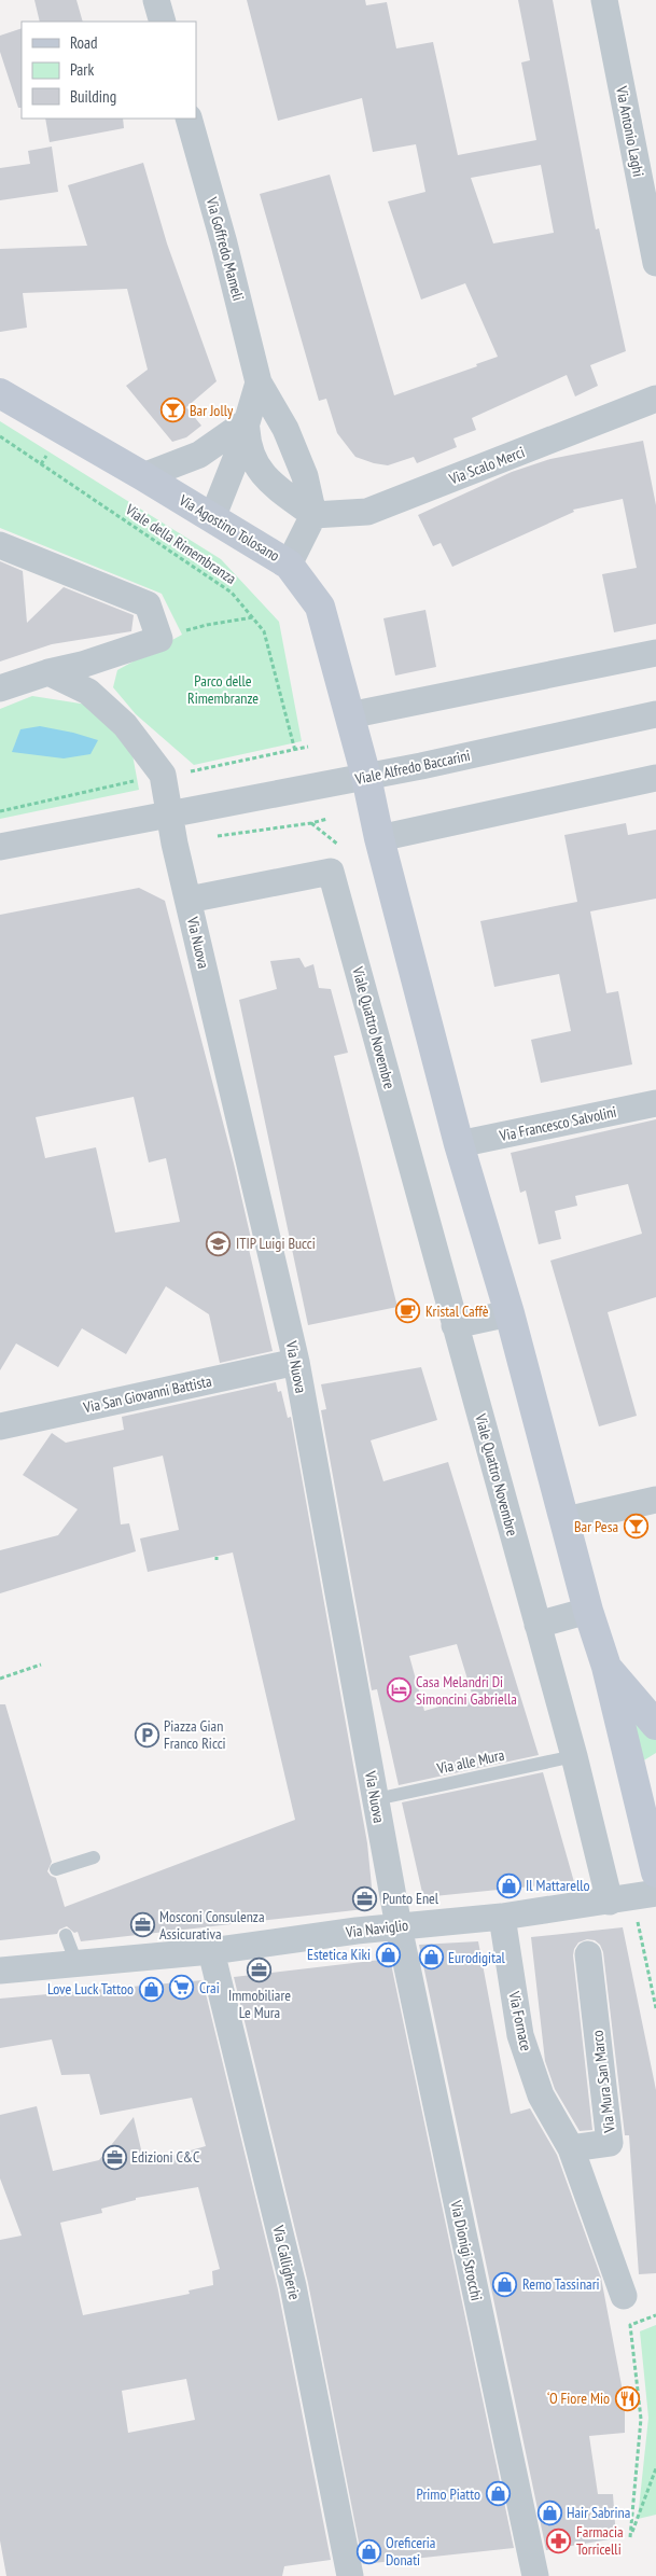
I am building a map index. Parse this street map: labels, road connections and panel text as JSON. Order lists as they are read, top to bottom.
{
  "streets": {
    "main road": ["Via Agostino Tolosano"],
    "street": [
      "Via Antonio Laghi",
      "Via Goffredo Mameli",
      "Via Scalo Merci",
      "Viale Alfredo Baccarini",
      "Via Nuova",
      "Viale Quattro Novembre",
      "Via Francesco Salvolini",
      "Via San Giovanni Battista",
      "Via Naviglio",
      "Via Fornace",
      "Via Mura San Marco",
      "Via Dionigi Strocchi",
      "Via Calligherie"
    ],
    "lane": ["Via alle Mura"],
    "path": ["Viale della Rimembranza"]
  },
  "crossings": [
    ["Via Goffredo Mameli", "Via Scalo Merci"],
    ["Via Agostino Tolosano", "Viale Alfredo Baccarini"],
    ["Viale Alfredo Baccarini", "Via Nuova"],
    ["Via Nuova", "Viale Quattro Novembre"],
    ["Via Nuova", "Via San Giovanni Battista"],
    ["Via Nuova", "Via alle Mura"],
    ["Via Nuova", "Via Naviglio"],
    ["Via Nuova", "Via Dionigi Strocchi"],
    ["Viale Quattro Novembre", "Via alle Mura"],
    ["Viale Quattro Novembre", "Via Naviglio"],
    ["Via Naviglio", "Via Fornace"],
    ["Via Naviglio", "Via Dionigi Strocchi"],
    ["Via Naviglio", "Via Calligherie"],
    ["Via Fornace", "Via Mura San Marco"]
  ],
  "parks": ["Parco delle Rimembranze"],
  "places": {
    "bar": ["Bar Jolly", "Bar Pesa"],
    "school or university": ["ITIP Luigi Bucci"],
    "cafe": ["Kristal Caffè"],
    "hotel": ["Casa Melandri Di Simoncini Gabriella"],
    "parking": ["Piazza Gian Franco Ricci"],
    "shop": [
      "Il Mattarello",
      "Estetica Kiki",
      "Eurodigital",
      "Love Luck Tattoo",
      "Remo Tassinari",
      "Primo Piatto",
      "Hair Sabrina",
      "Oreficeria Donati"
    ],
    "office": [
      "Punto Enel",
      "Mosconi Consulenza Assicurativa",
      "Immobiliare Le Mura",
      "Edizioni C&C"
    ],
    "supermarket": ["Crai"],
    "restaurant": ["‘O Fiore Mio"],
    "pharmacy": ["Farmacia Torricelli"]
  },
  "legend": ["Road", "Park", "Building"]
}
